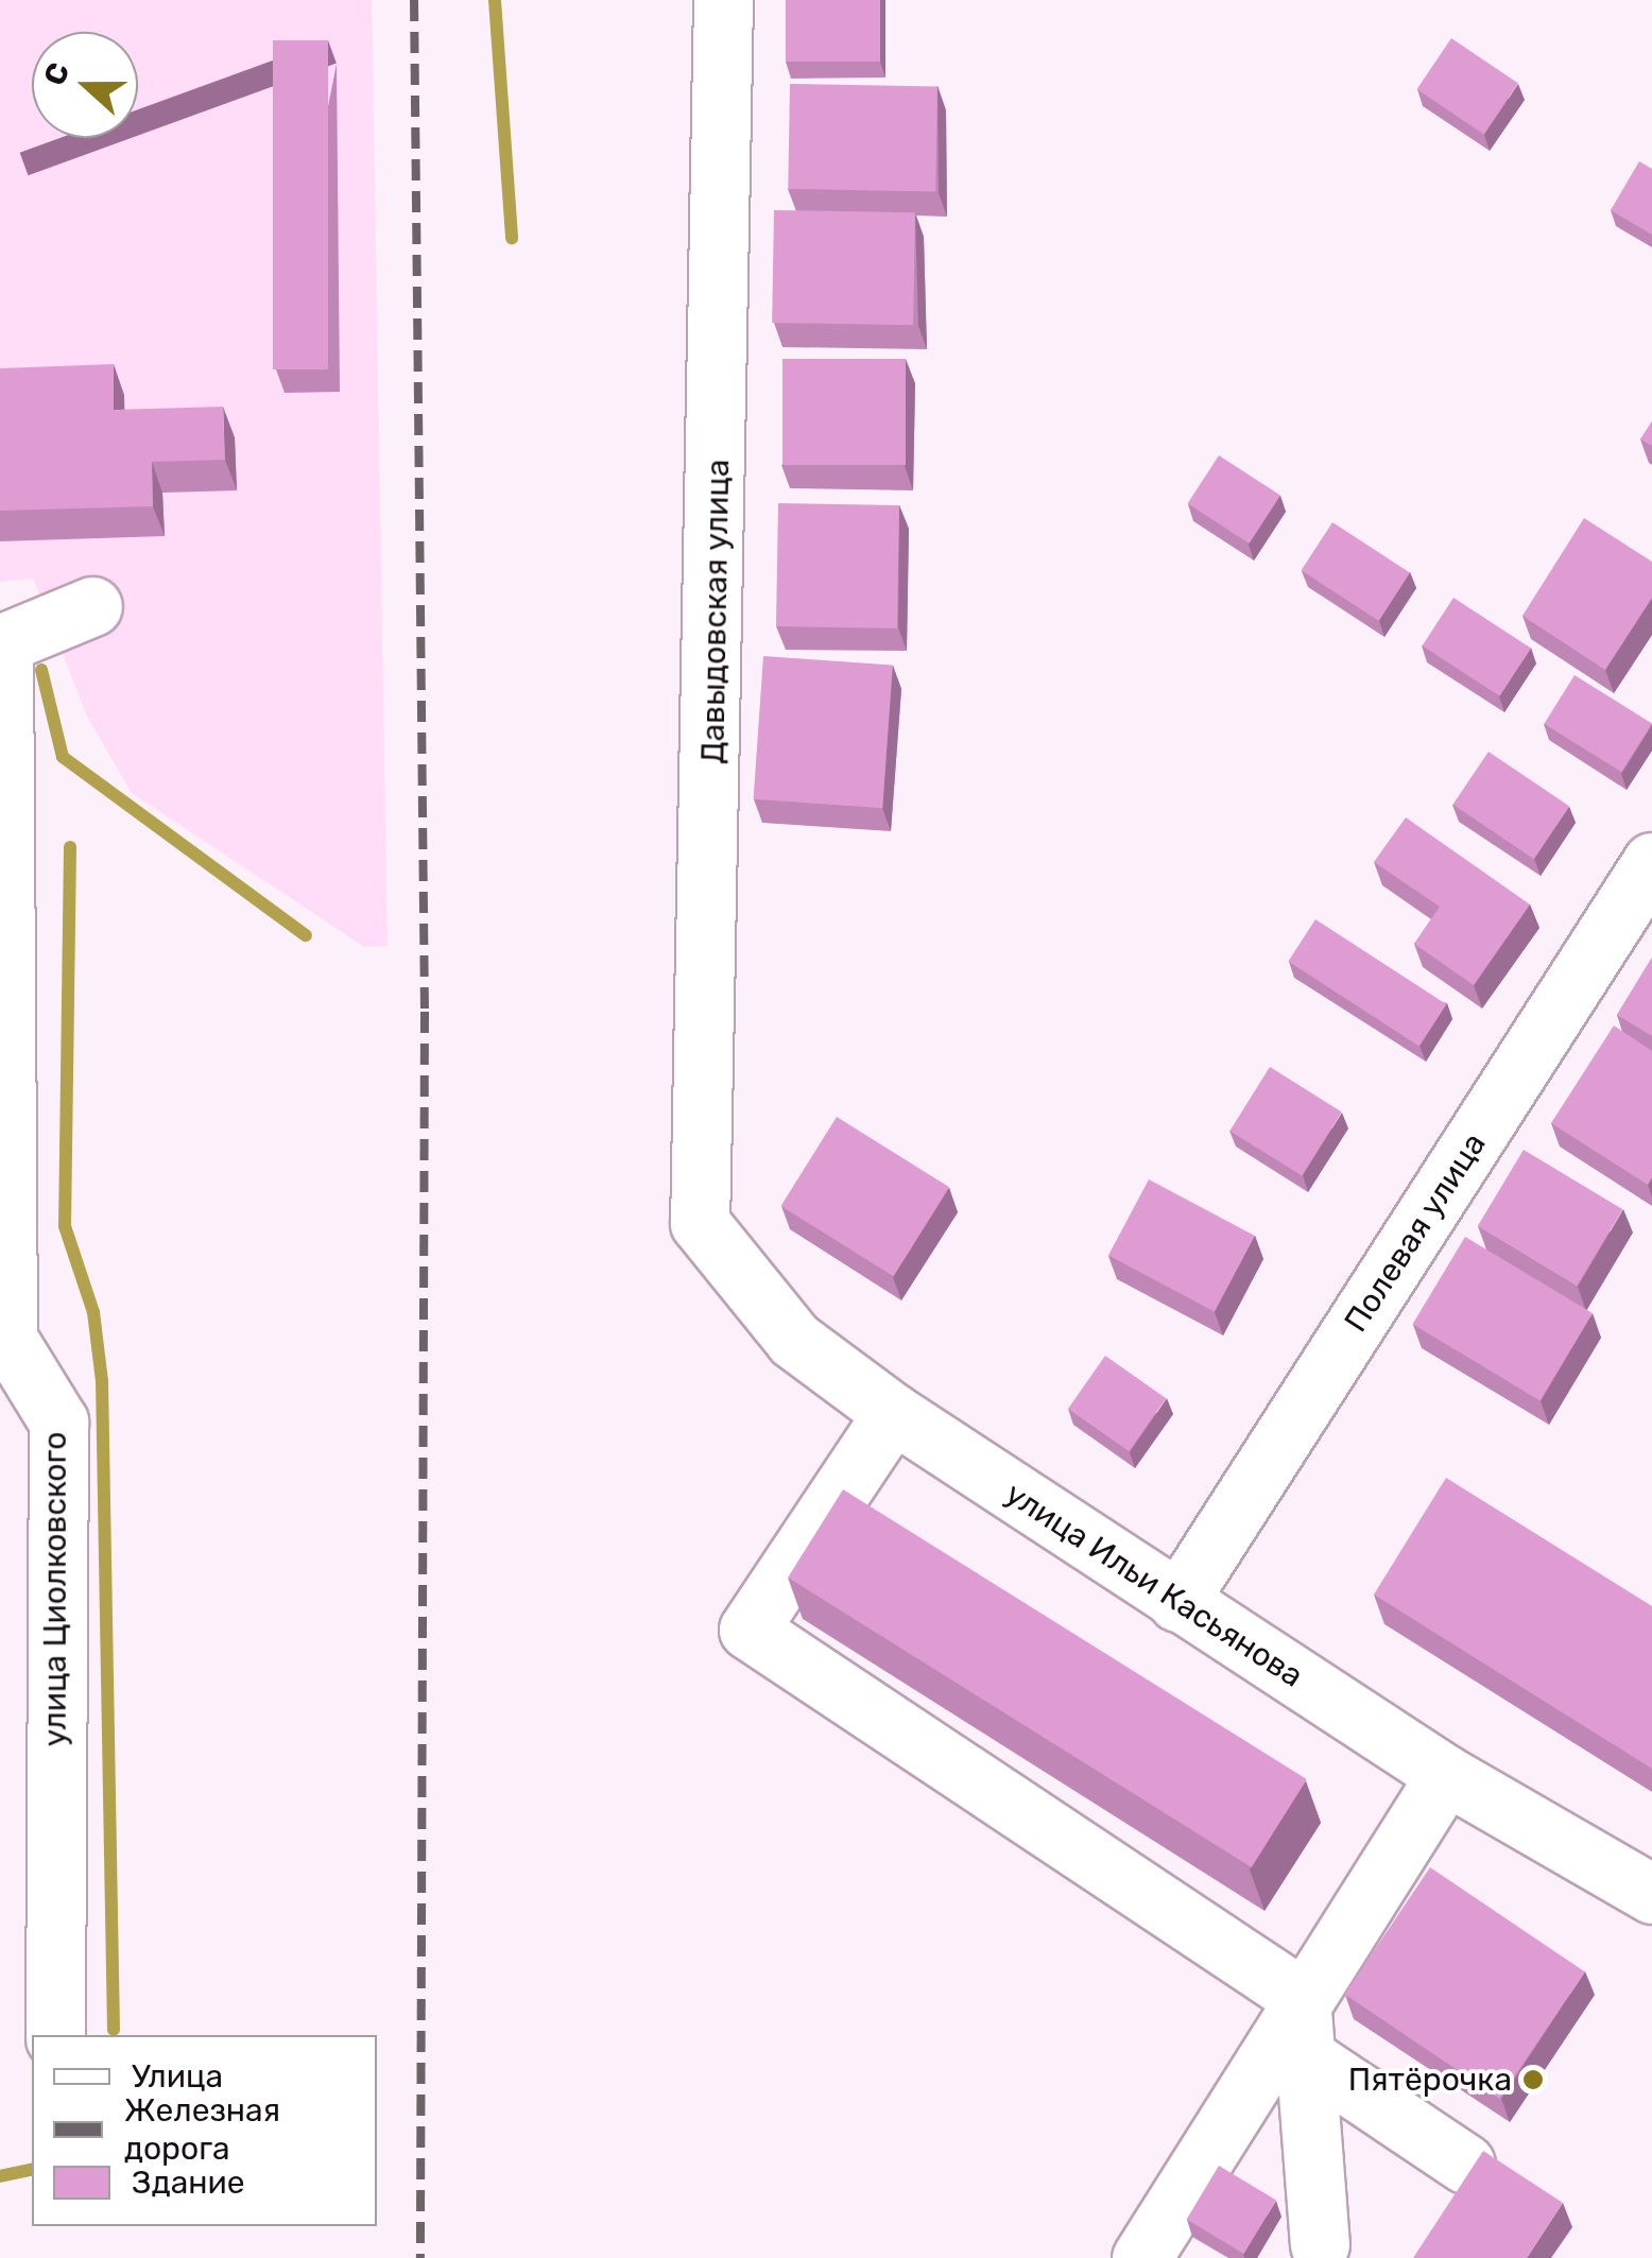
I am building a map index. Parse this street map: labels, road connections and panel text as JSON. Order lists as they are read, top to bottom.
{
  "streets": {
    "street": [
      "Давыдовская улица",
      "Полевая улица",
      "улица Ильи Касьянова",
      "улица Циолковского"
    ]
  },
  "crossings": [
    ["Давыдовская улица", "улица Ильи Касьянова"],
    ["Полевая улица", "улица Ильи Касьянова"]
  ],
  "places": ["Пятёрочка"],
  "legend": ["Улица", "Железная дорога", "Здание"],
  "north": "left"
}
